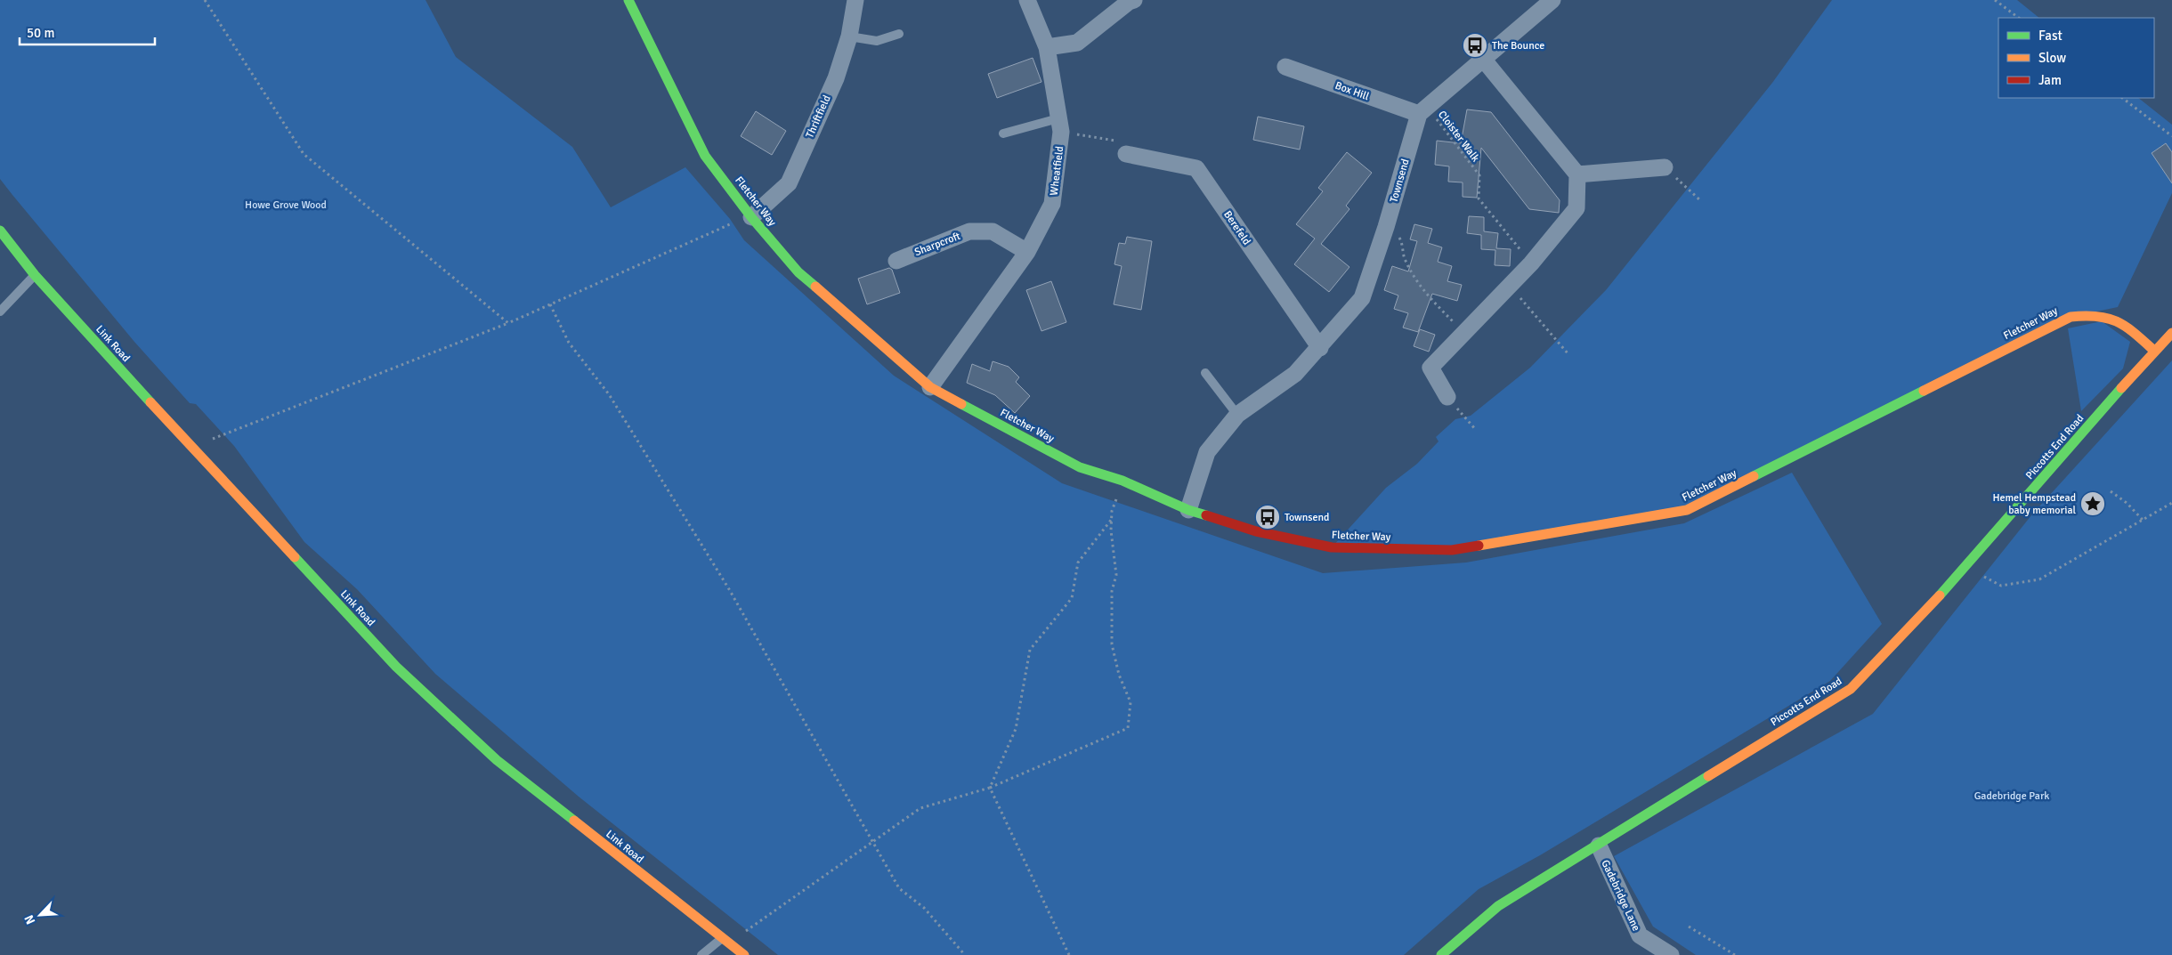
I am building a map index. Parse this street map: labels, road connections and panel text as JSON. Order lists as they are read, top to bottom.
{
  "streets": {
    "street": [
      "Box Hill",
      "Thriftfield",
      "Wheatfield",
      "Townsend",
      "Fletcher Way",
      "Berefeld",
      "Sharpcroft",
      "Link Road",
      "Piccotts End Road",
      "Gadebridge Lane"
    ],
    "path": ["Cloister Walk"]
  },
  "crossings": [
    ["Box Hill", "Cloister Walk"],
    ["Box Hill", "Townsend"],
    ["Thriftfield", "Fletcher Way"],
    ["Cloister Walk", "Townsend"],
    ["Wheatfield", "Fletcher Way"],
    ["Wheatfield", "Sharpcroft"],
    ["Townsend", "Fletcher Way"],
    ["Townsend", "Berefeld"],
    ["Fletcher Way", "Piccotts End Road"],
    ["Piccotts End Road", "Gadebridge Lane"]
  ],
  "parks": ["Howe Grove Wood", "Gadebridge Park"],
  "places": {
    "bus stop": ["The Bounce", "Townsend"],
    "place": ["Hemel Hempstead baby memorial"]
  },
  "legend": ["Fast", "Slow", "Jam"],
  "scale_bar": "50 m",
  "north": "bottom left"
}
